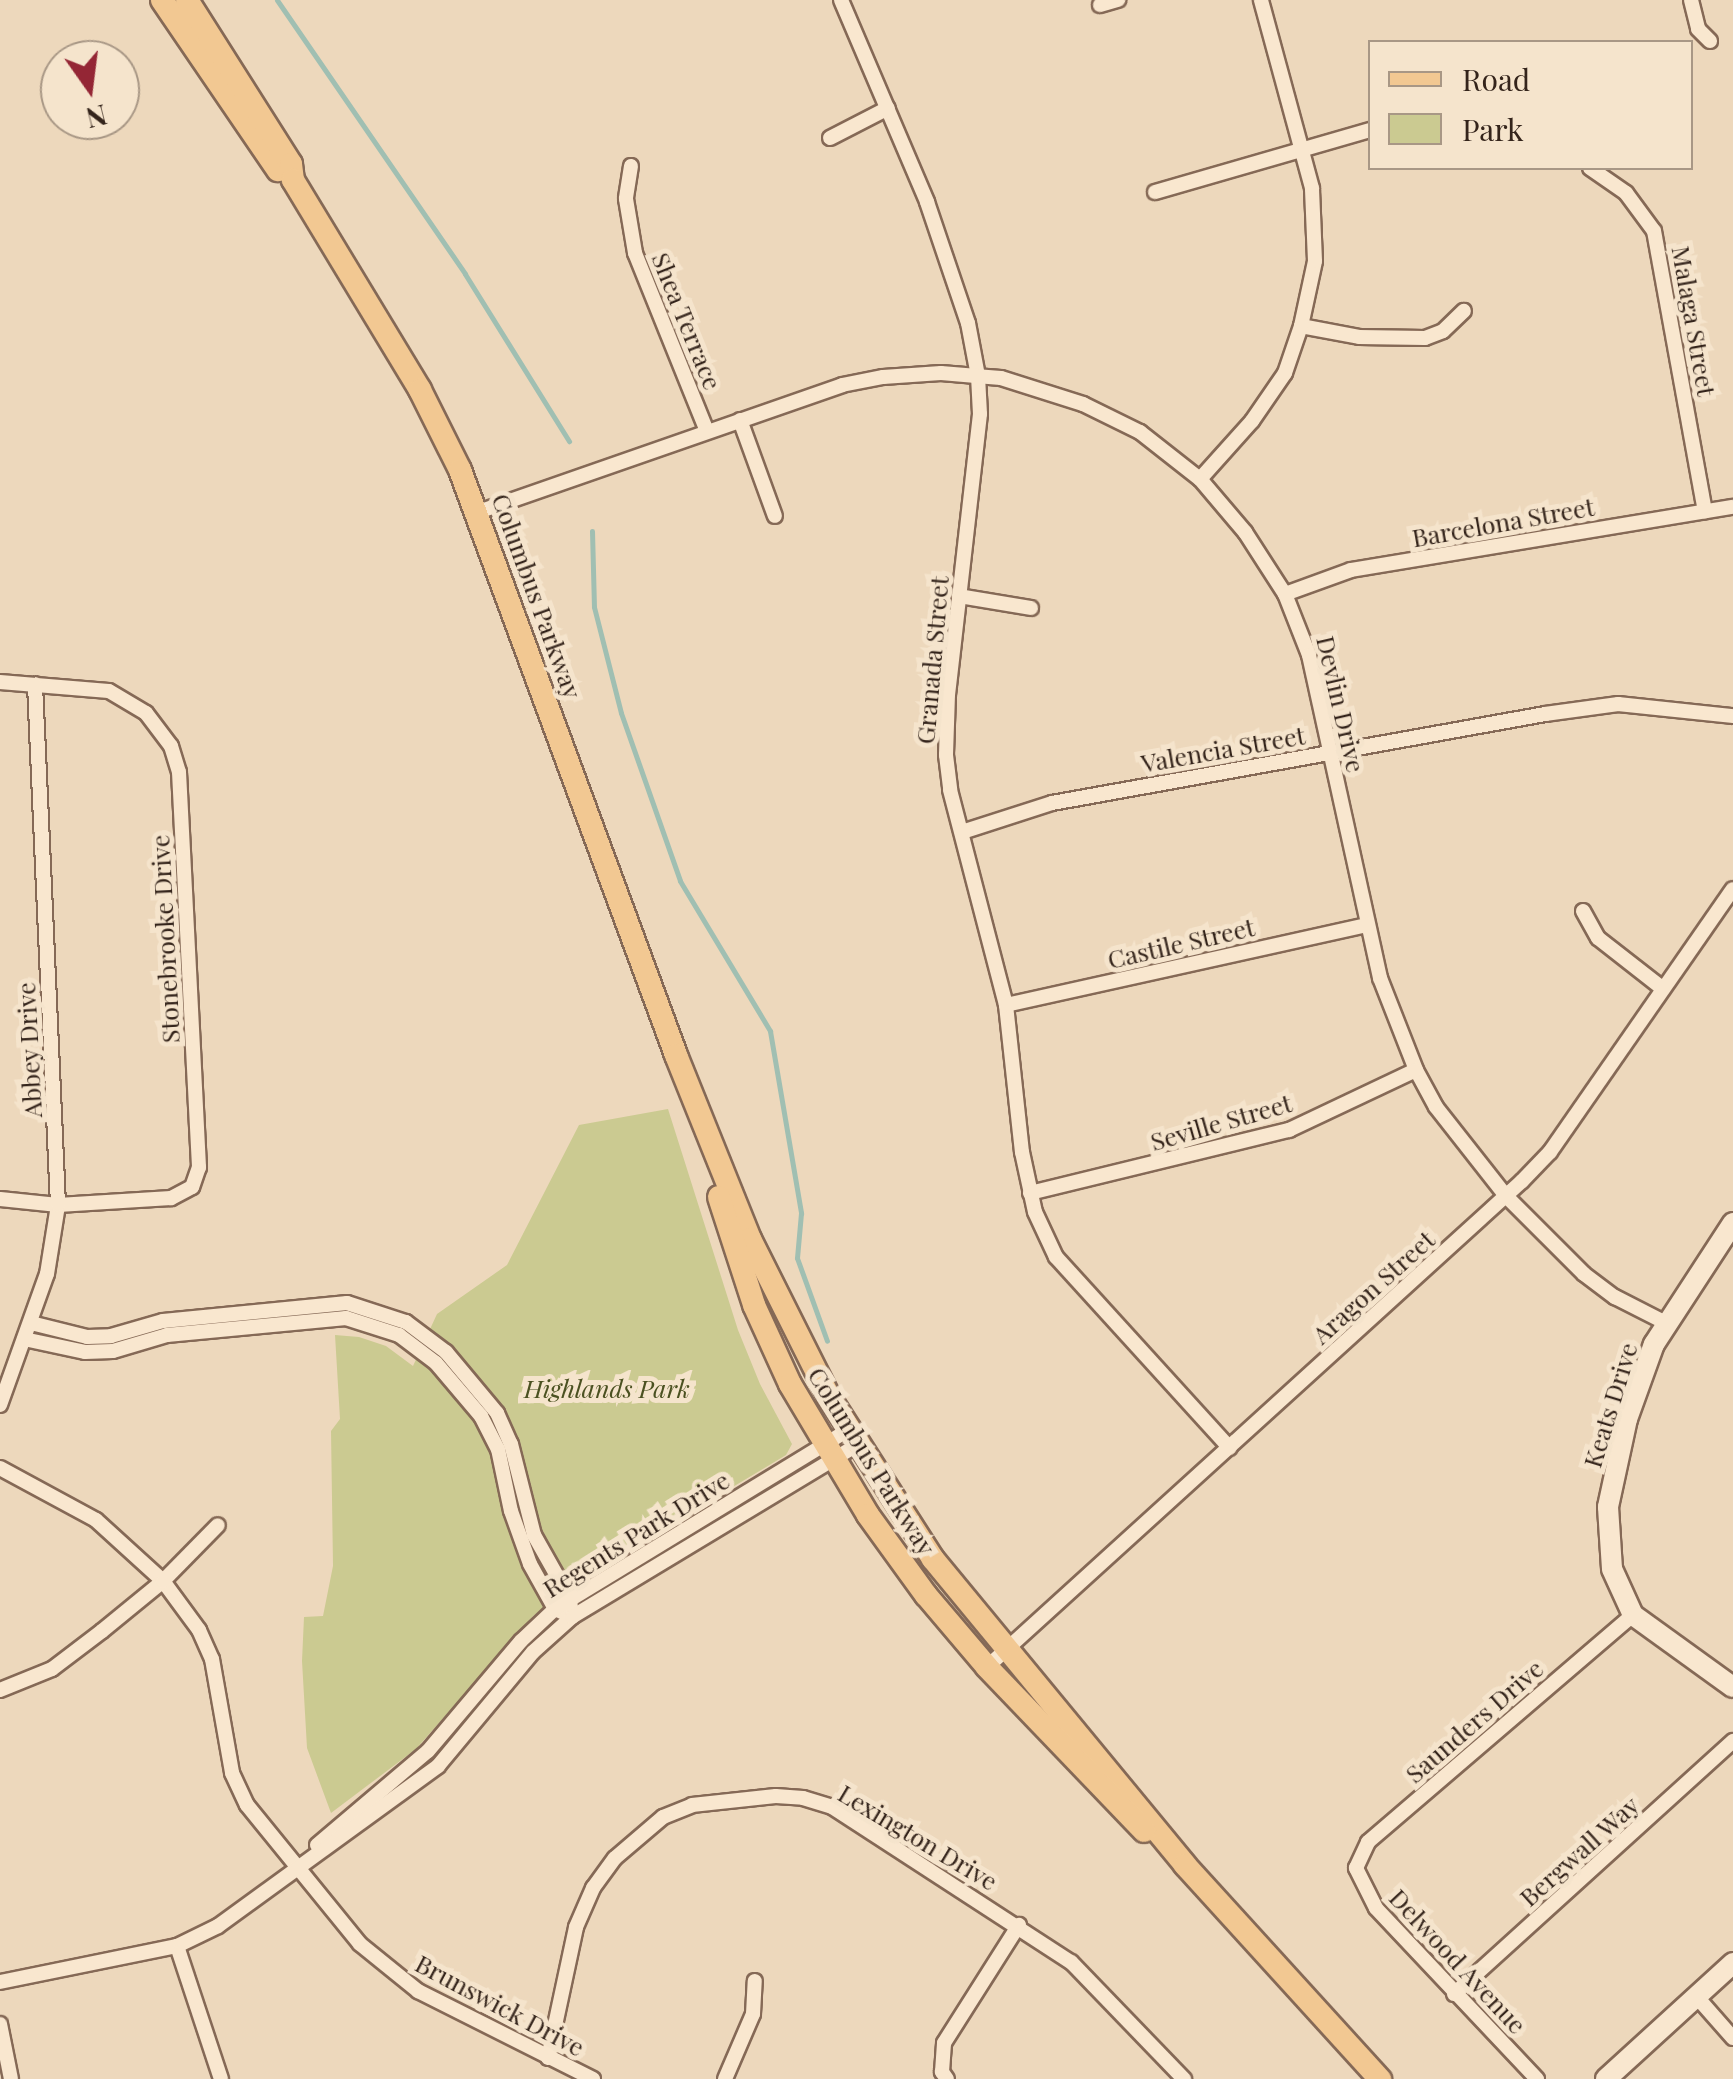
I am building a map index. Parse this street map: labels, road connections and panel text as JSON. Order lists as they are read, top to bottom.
{
  "streets": {
    "main road": ["Columbus Parkway"],
    "street": [
      "Shea Terrace",
      "Malaga Street",
      "Barcelona Street",
      "Granada Street",
      "Devlin Drive",
      "Valencia Street",
      "Stonebrooke Drive",
      "Castile Street",
      "Abbey Drive",
      "Seville Street",
      "Aragon Street",
      "Keats Drive",
      "Regents Park Drive",
      "Saunders Drive",
      "Lexington Drive",
      "Bergwall Way",
      "Delwood Avenue",
      "Brunswick Drive"
    ]
  },
  "crossings": [
    ["Shea Terrace", "Devlin Drive"],
    ["Malaga Street", "Barcelona Street"],
    ["Barcelona Street", "Devlin Drive"],
    ["Columbus Parkway", "Devlin Drive"],
    ["Columbus Parkway", "Aragon Street"],
    ["Columbus Parkway", "Regents Park Drive"],
    ["Granada Street", "Devlin Drive"],
    ["Granada Street", "Valencia Street"],
    ["Granada Street", "Castile Street"],
    ["Granada Street", "Seville Street"],
    ["Granada Street", "Aragon Street"],
    ["Devlin Drive", "Valencia Street"],
    ["Devlin Drive", "Castile Street"],
    ["Devlin Drive", "Seville Street"],
    ["Devlin Drive", "Aragon Street"],
    ["Devlin Drive", "Keats Drive"],
    ["Stonebrooke Drive", "Abbey Drive"],
    ["Keats Drive", "Saunders Drive"],
    ["Regents Park Drive", "Brunswick Drive"],
    ["Saunders Drive", "Delwood Avenue"],
    ["Lexington Drive", "Brunswick Drive"],
    ["Bergwall Way", "Delwood Avenue"]
  ],
  "parks": ["Highlands Park"],
  "legend": ["Road", "Park"],
  "north": "bottom"
}
